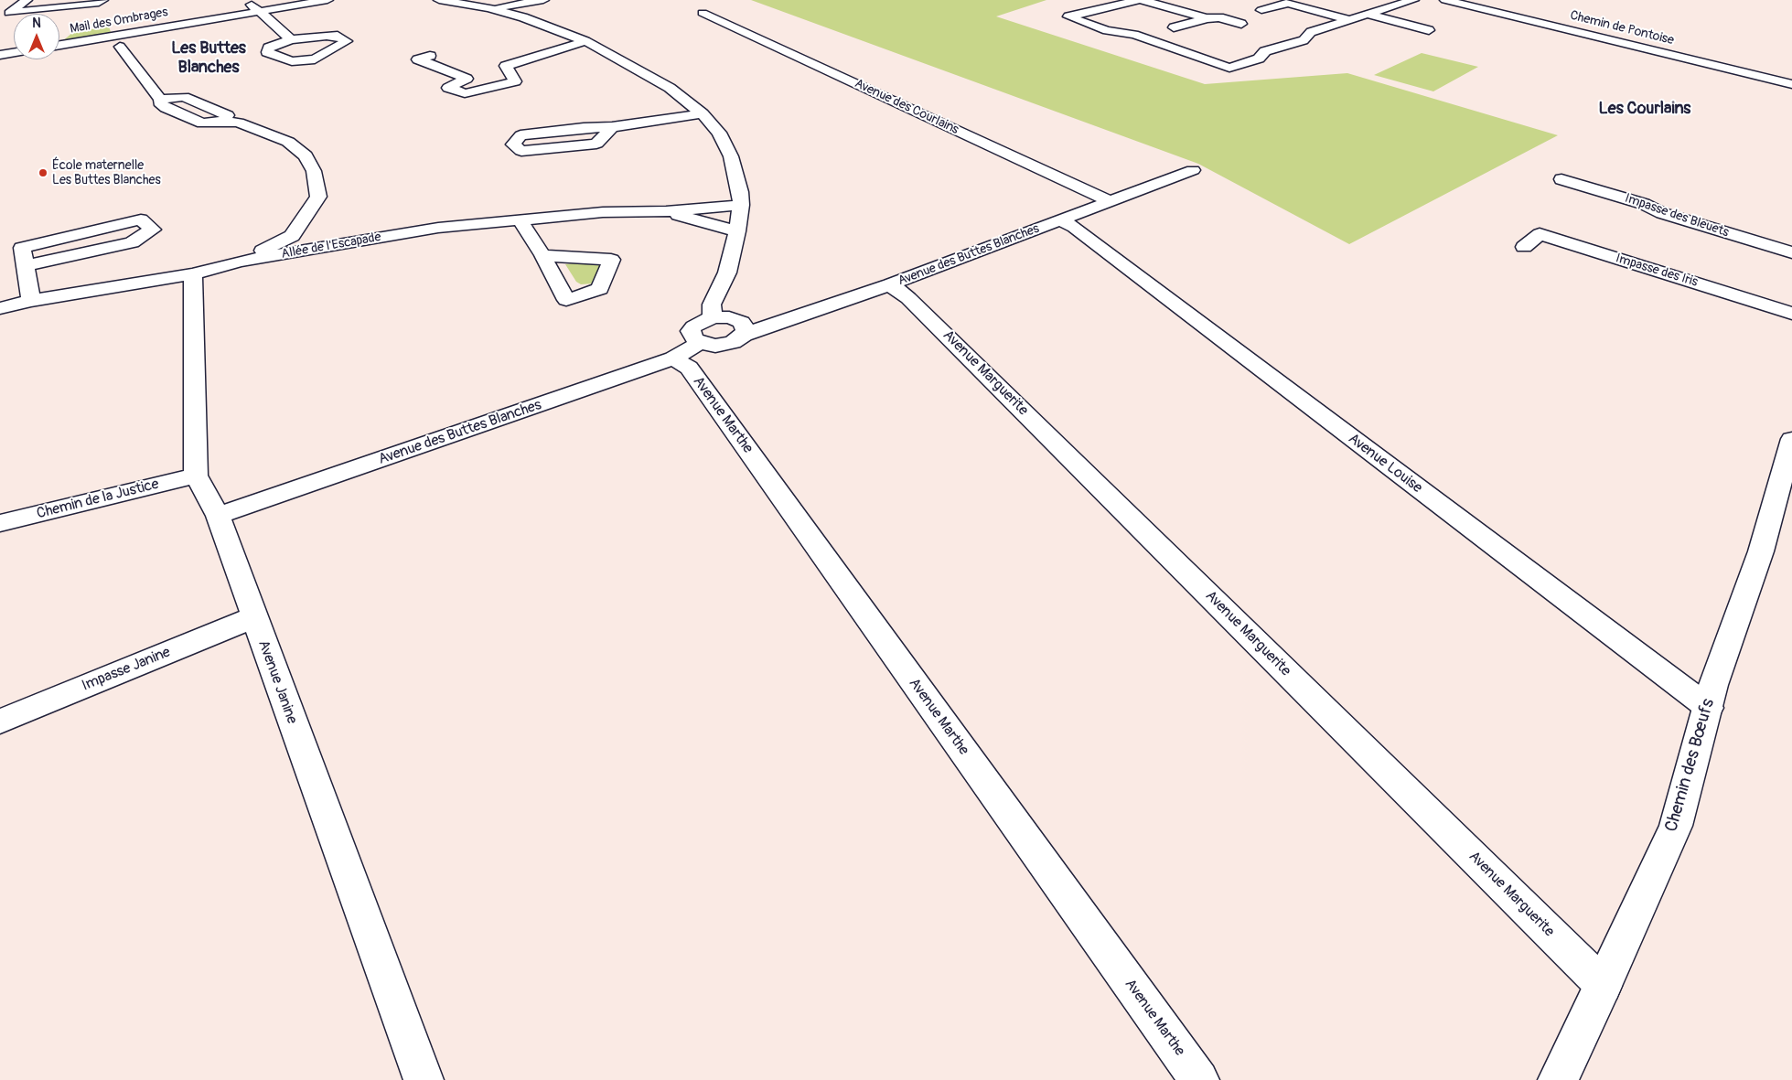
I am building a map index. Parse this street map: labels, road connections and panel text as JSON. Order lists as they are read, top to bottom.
{
  "streets": {
    "street": [
      "Mail des Ombrages",
      "Chemin de Pontoise",
      "Avenue des Courlains",
      "Impasse des Bleuets",
      "Allée de l'Escapade",
      "Avenue des Buttes Blanches",
      "Impasse des Iris",
      "Avenue Marguerite",
      "Avenue Marthe",
      "Avenue Louise",
      "Chemin de la Justice",
      "Impasse Janine",
      "Avenue Janine",
      "Chemin des Bœufs"
    ]
  },
  "crossings": [
    ["Avenue des Courlains", "Avenue des Buttes Blanches"],
    ["Allée de l'Escapade", "Avenue Janine"],
    ["Avenue des Buttes Blanches", "Avenue Marguerite"],
    ["Avenue des Buttes Blanches", "Avenue Marthe"],
    ["Avenue des Buttes Blanches", "Avenue Louise"],
    ["Avenue des Buttes Blanches", "Avenue Janine"],
    ["Avenue Marguerite", "Chemin des Bœufs"],
    ["Avenue Louise", "Chemin des Bœufs"],
    ["Chemin de la Justice", "Avenue Janine"],
    ["Impasse Janine", "Avenue Janine"]
  ],
  "districts": ["Les Buttes Blanches", "Les Courlains"],
  "places": ["École maternelle Les Buttes Blanches"],
  "north": "top"
}
